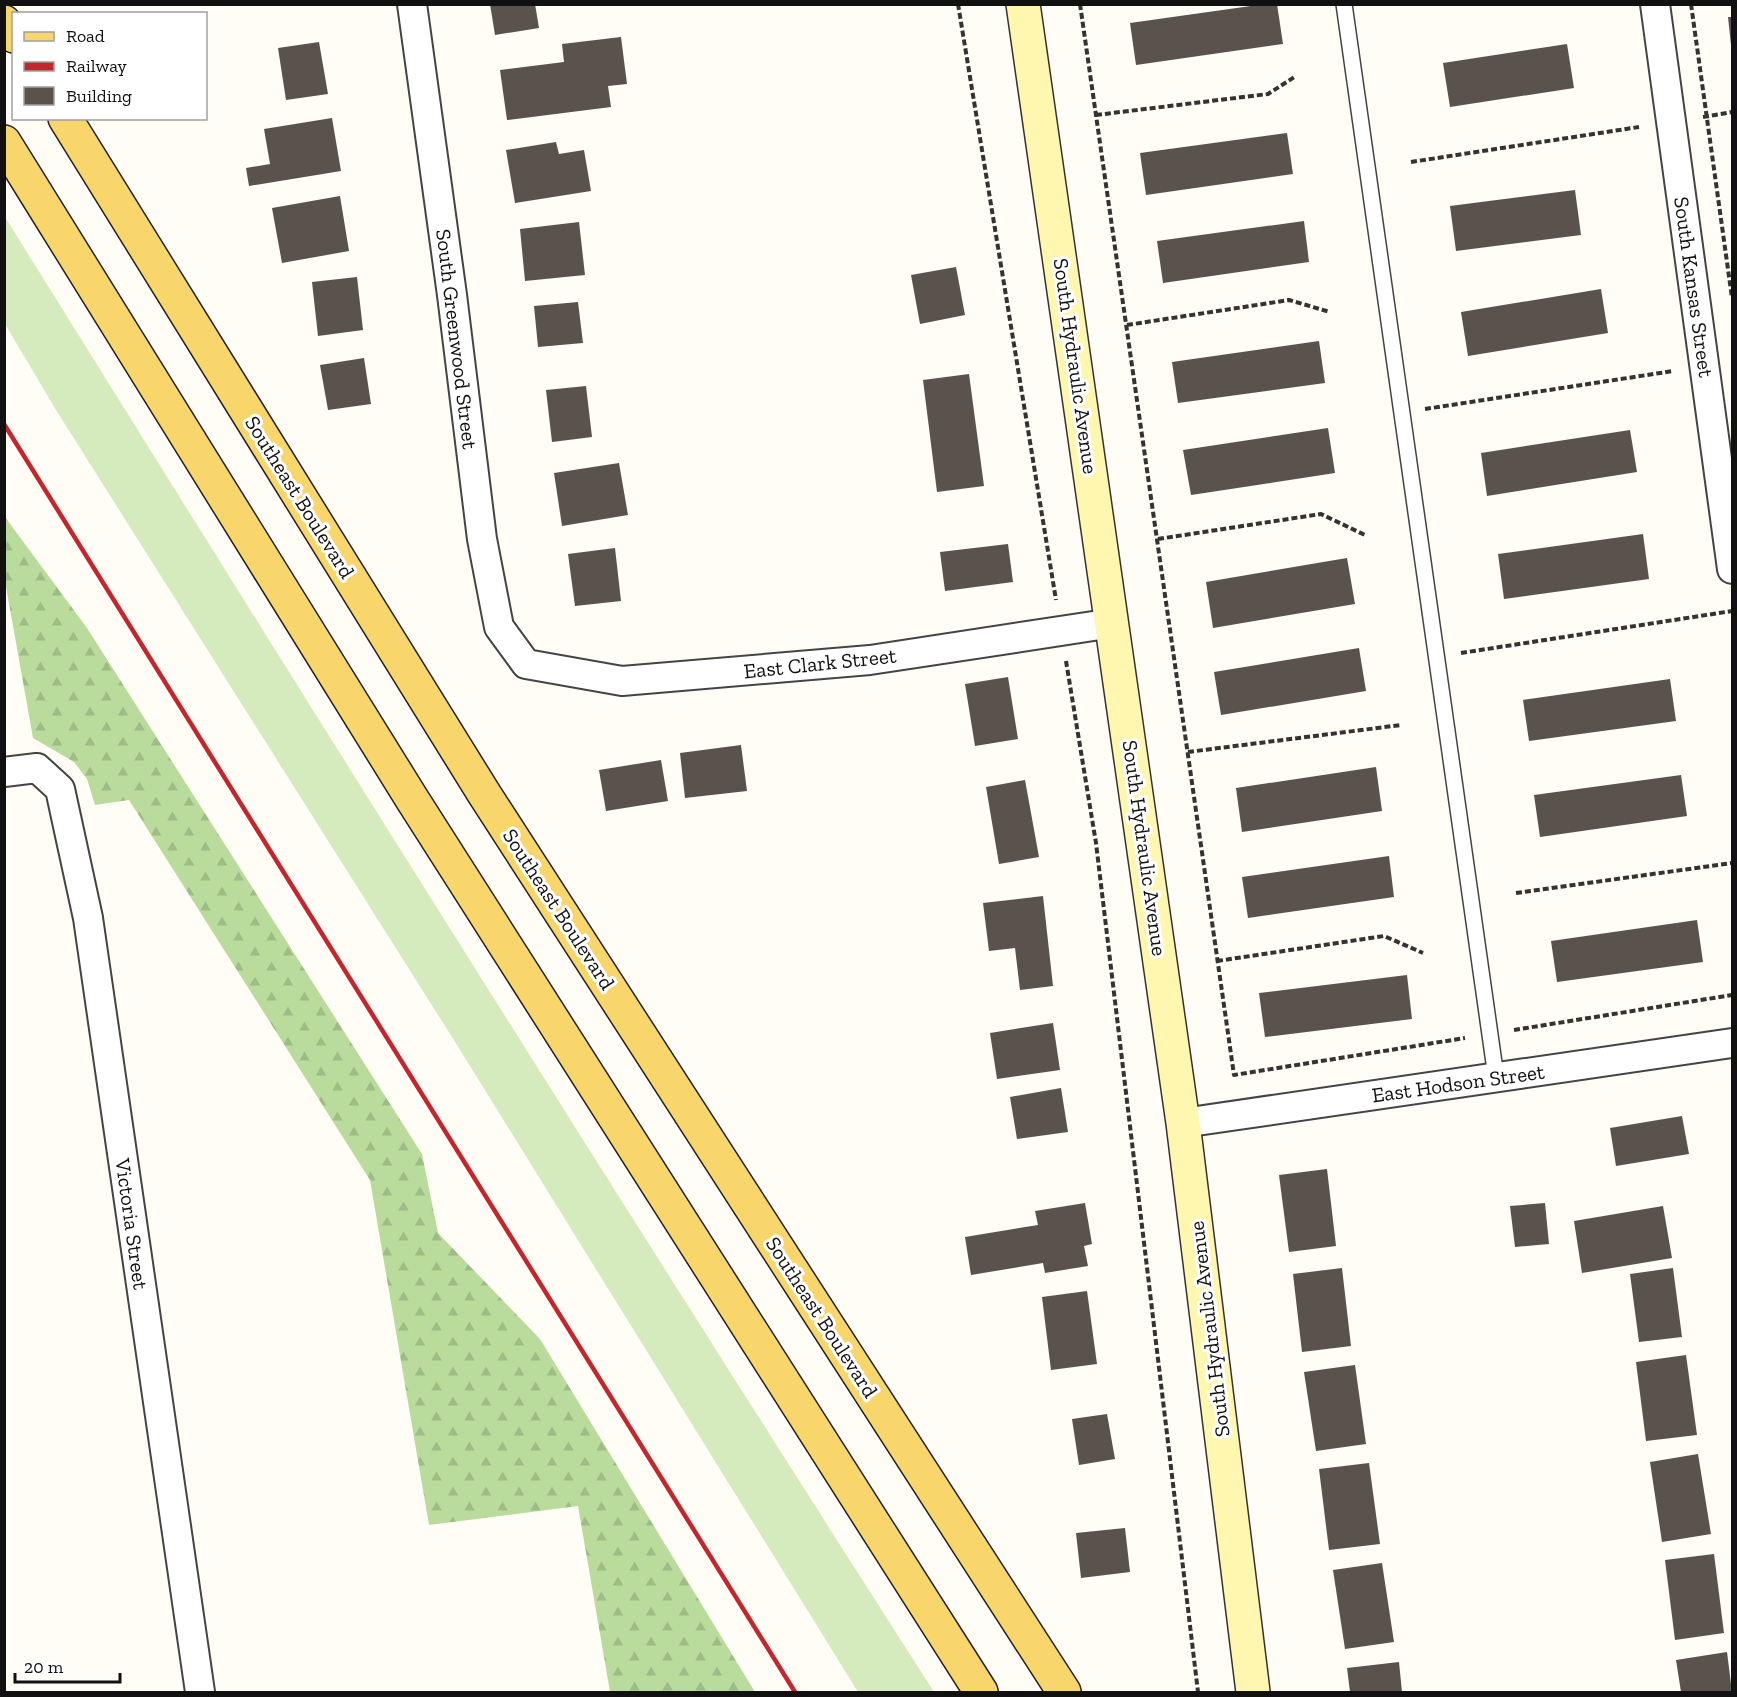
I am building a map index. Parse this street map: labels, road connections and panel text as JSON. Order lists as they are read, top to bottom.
{
  "streets": {
    "main road": ["Southeast Boulevard"],
    "street": [
      "South Kansas Street",
      "South Greenwood Street",
      "South Hydraulic Avenue",
      "East Clark Street",
      "East Hodson Street",
      "Victoria Street"
    ]
  },
  "crossings": [
    ["South Greenwood Street", "East Clark Street"],
    ["South Hydraulic Avenue", "East Clark Street"],
    ["South Hydraulic Avenue", "East Hodson Street"]
  ],
  "legend": ["Road", "Railway", "Building"],
  "scale_bar": "20 m"
}
